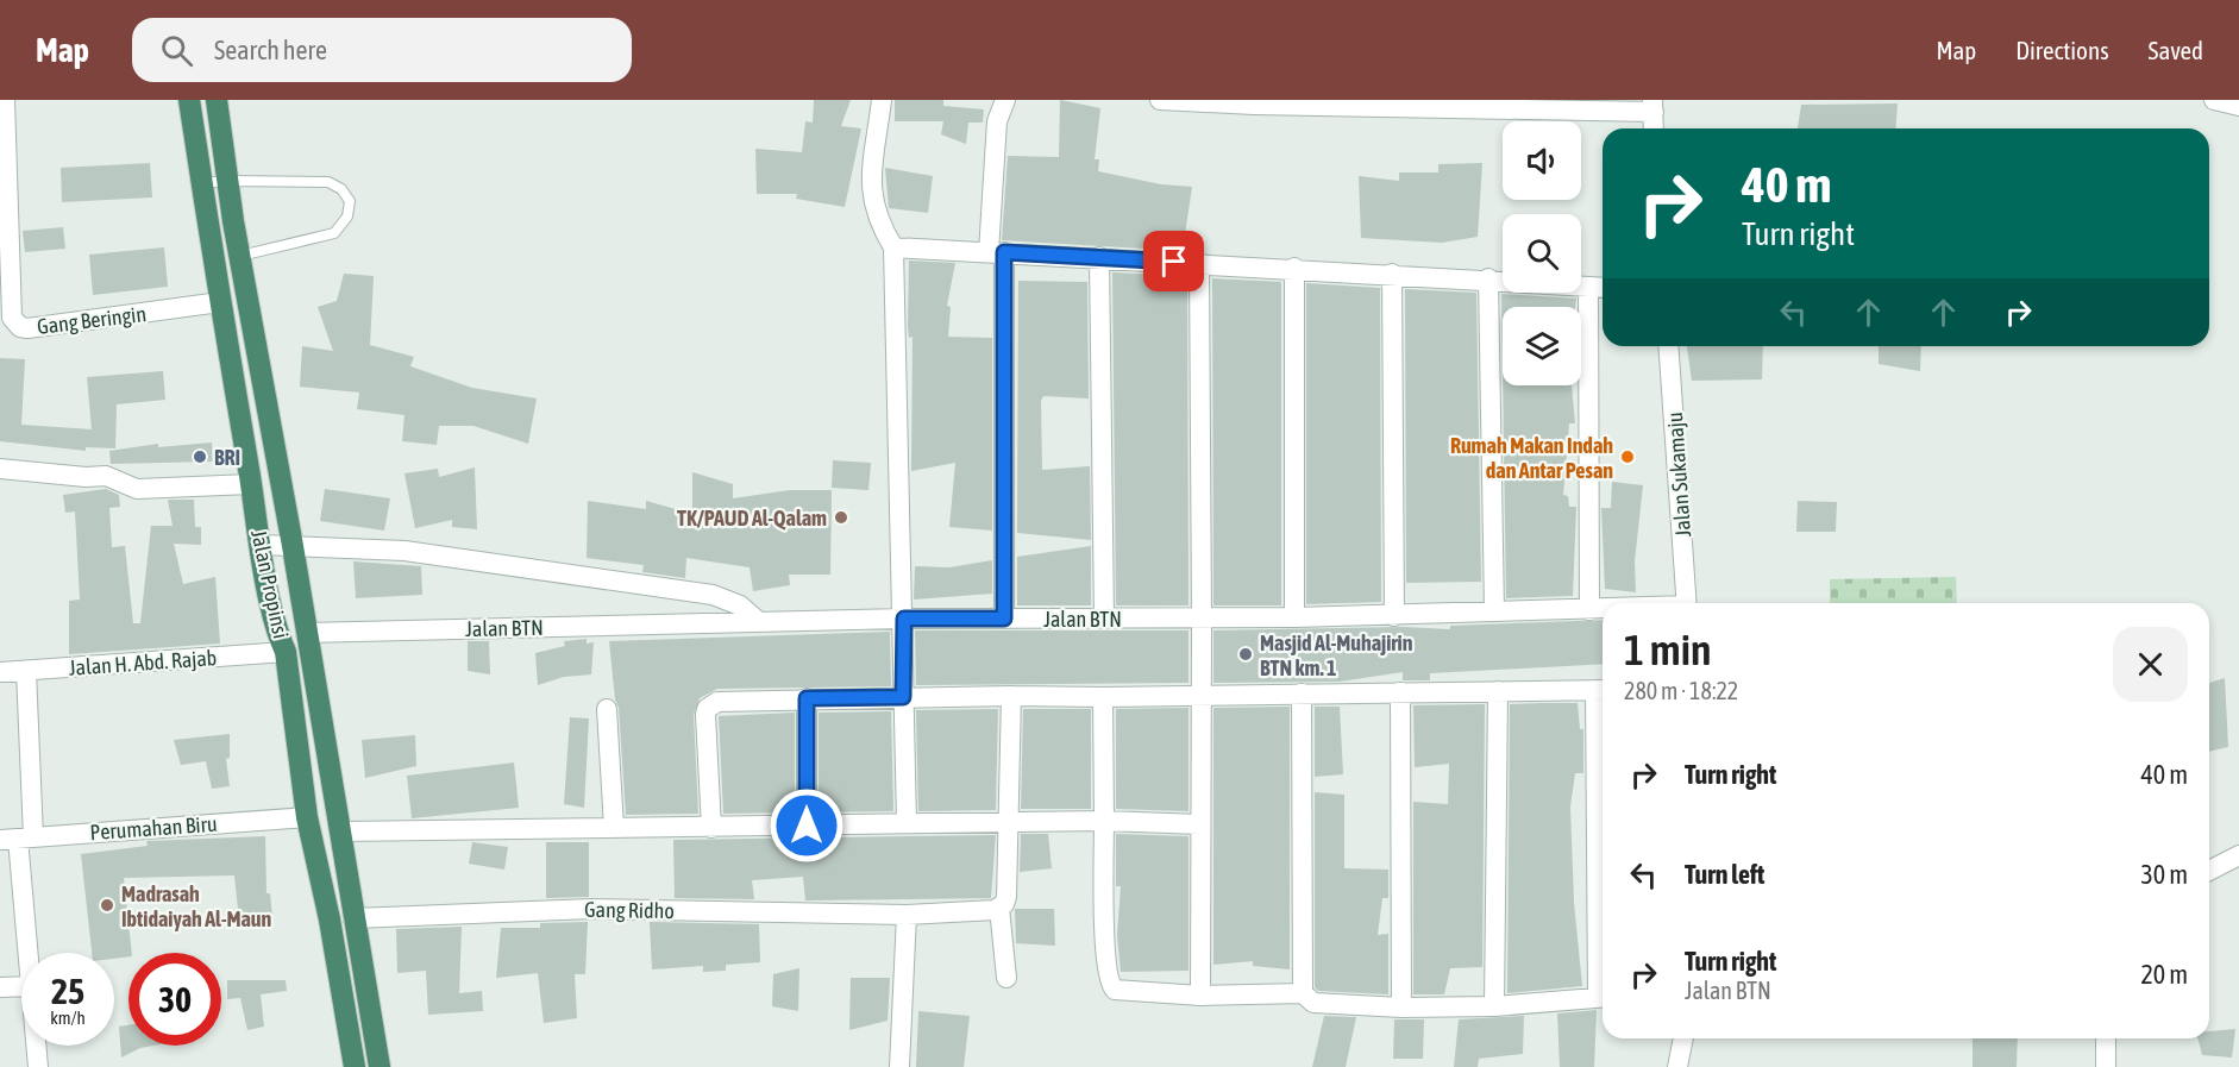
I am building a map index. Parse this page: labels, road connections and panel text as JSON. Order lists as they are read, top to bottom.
{
  "streets": {
    "highway": ["Jalan Propinsi"],
    "street": [
      "Gang Beringin",
      "Jalan Sukamaju",
      "Jalan BTN",
      "Jalan H. Abd. Rajab",
      "Perumahan Biru",
      "Gang Ridho"
    ]
  },
  "crossings": [
    ["Gang Beringin", "Jalan Propinsi"],
    ["Jalan Propinsi", "Jalan H. Abd. Rajab"],
    ["Jalan Propinsi", "Perumahan Biru"]
  ],
  "places": [
    "BRI",
    "Rumah Makan Indah dan Antar Pesan",
    "TK/PAUD Al-Qalam",
    "Masjid Al-Muhajirin BTN km. 1",
    "Madrasah Ibtidaiyah Al-Maun"
  ],
  "page": {
    "header": "Map",
    "search": "Search here",
    "nav": ["Map", "Directions", "Saved"],
    "turn": ["40 m", "Turn right"],
    "heading": ["1 min", "280 m · 18:22"],
    "list": [
      {
        "name": "Turn right",
        "value": "40 m"
      },
      {
        "name": "Turn left",
        "value": "30 m"
      },
      {
        "name": "Turn right",
        "note": "Jalan BTN",
        "value": "20 m"
      }
    ],
    "speed": "25 km/h",
    "limit": "30"
  }
}
